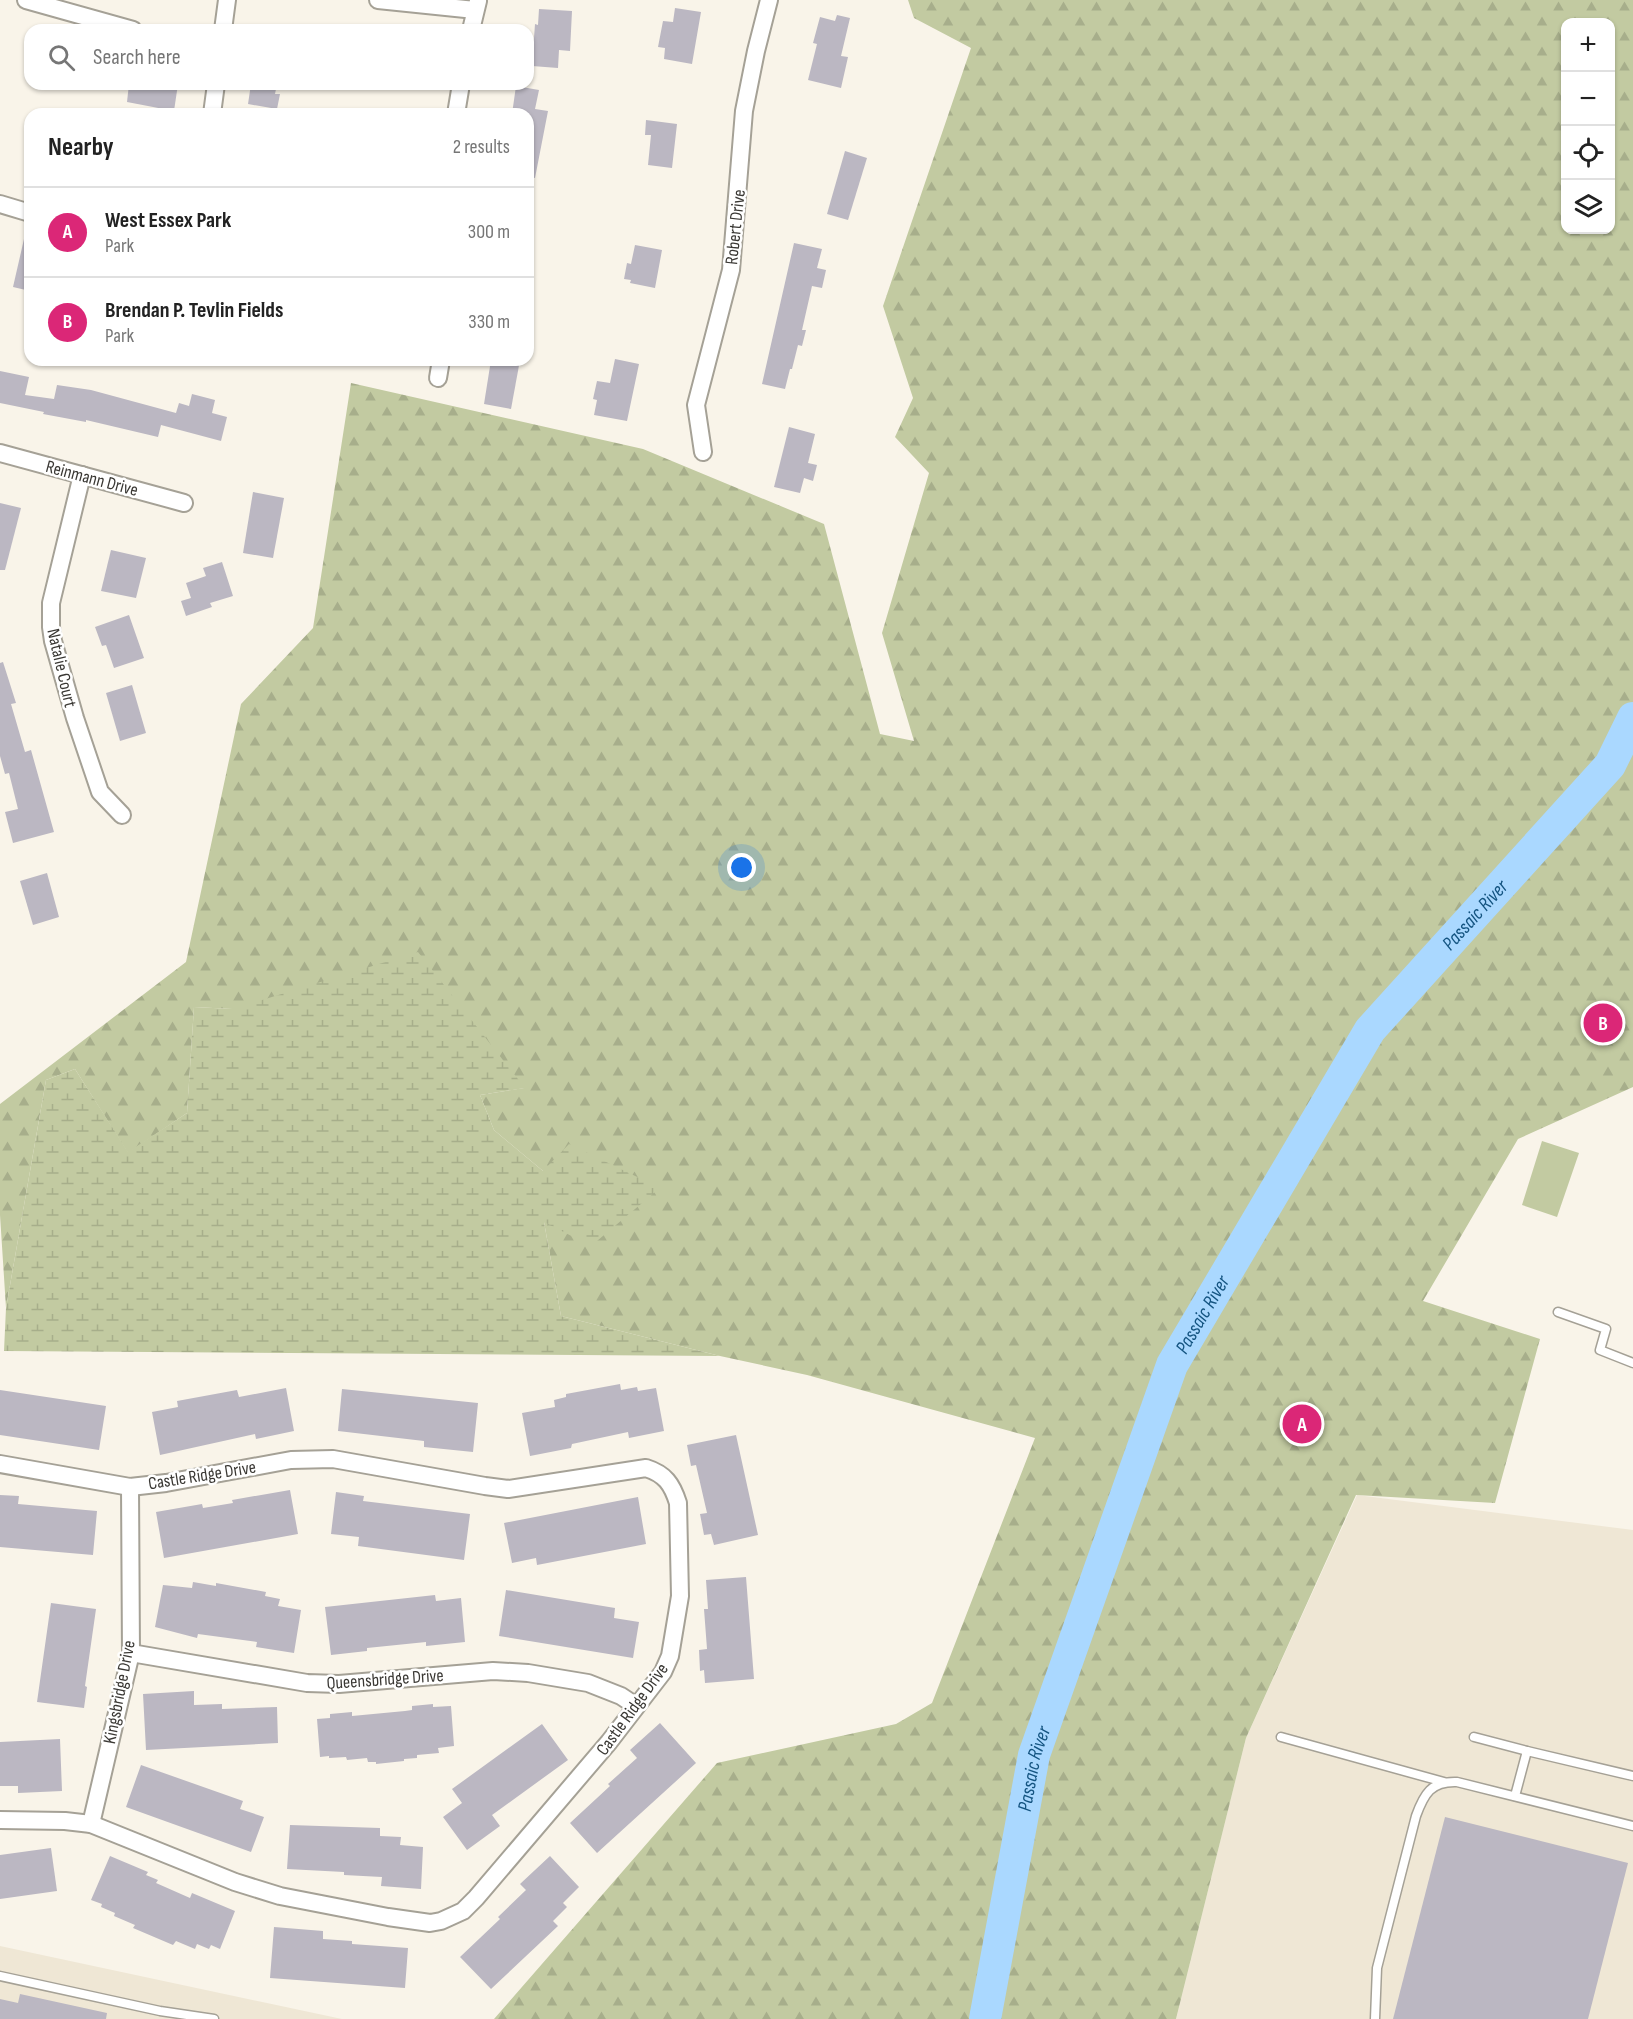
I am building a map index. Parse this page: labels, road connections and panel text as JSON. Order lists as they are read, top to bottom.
{
  "streets": {
    "street": [
      "Robert Drive",
      "Reinmann Drive",
      "Natalie Court",
      "Castle Ridge Drive",
      "Queensbridge Drive",
      "Kingsbridge Drive"
    ]
  },
  "crossings": [
    ["Reinmann Drive", "Natalie Court"],
    ["Castle Ridge Drive", "Queensbridge Drive"],
    ["Castle Ridge Drive", "Kingsbridge Drive"],
    ["Queensbridge Drive", "Kingsbridge Drive"]
  ],
  "water": ["Passaic River"],
  "page": {
    "map_buttons": ["+", "−"],
    "search": "Search here",
    "heading": ["Nearby", "2 results"],
    "list": [
      {
        "mark": "A",
        "name": "West Essex Park",
        "note": "Park",
        "value": "300 m"
      },
      {
        "mark": "B",
        "name": "Brendan P. Tevlin Fields",
        "note": "Park",
        "value": "330 m"
      }
    ],
    "pins": ["B", "A"]
  }
}
